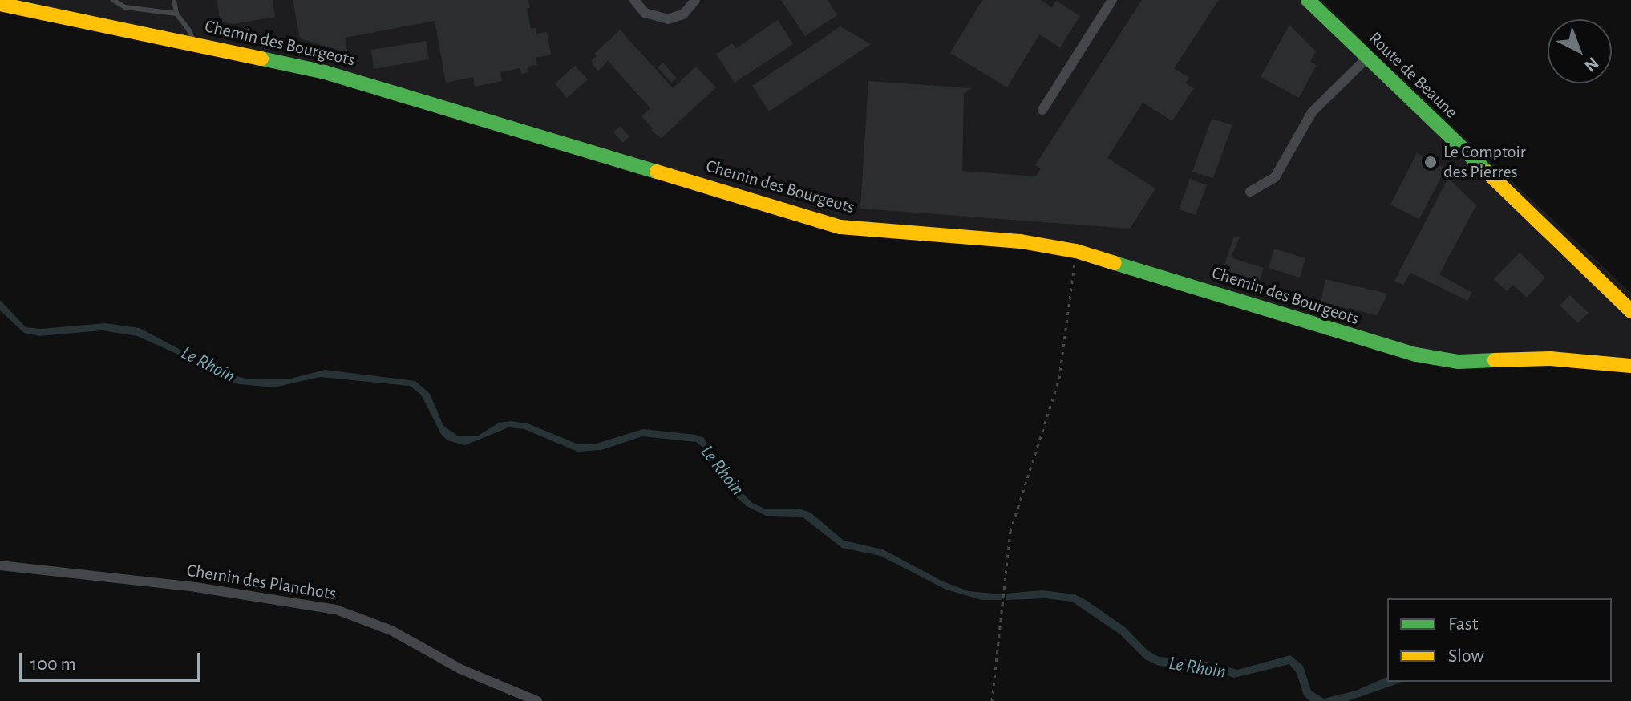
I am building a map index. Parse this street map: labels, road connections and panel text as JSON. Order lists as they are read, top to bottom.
{
  "streets": {
    "street": ["Chemin des Bourgeots", "Route de Beaune", "Chemin des Planchots"]
  },
  "water": ["Le Rhoin"],
  "places": ["Le Comptoir des Pierres"],
  "legend": ["Fast", "Slow"],
  "scale_bar": "100 m",
  "north": "bottom right"
}
